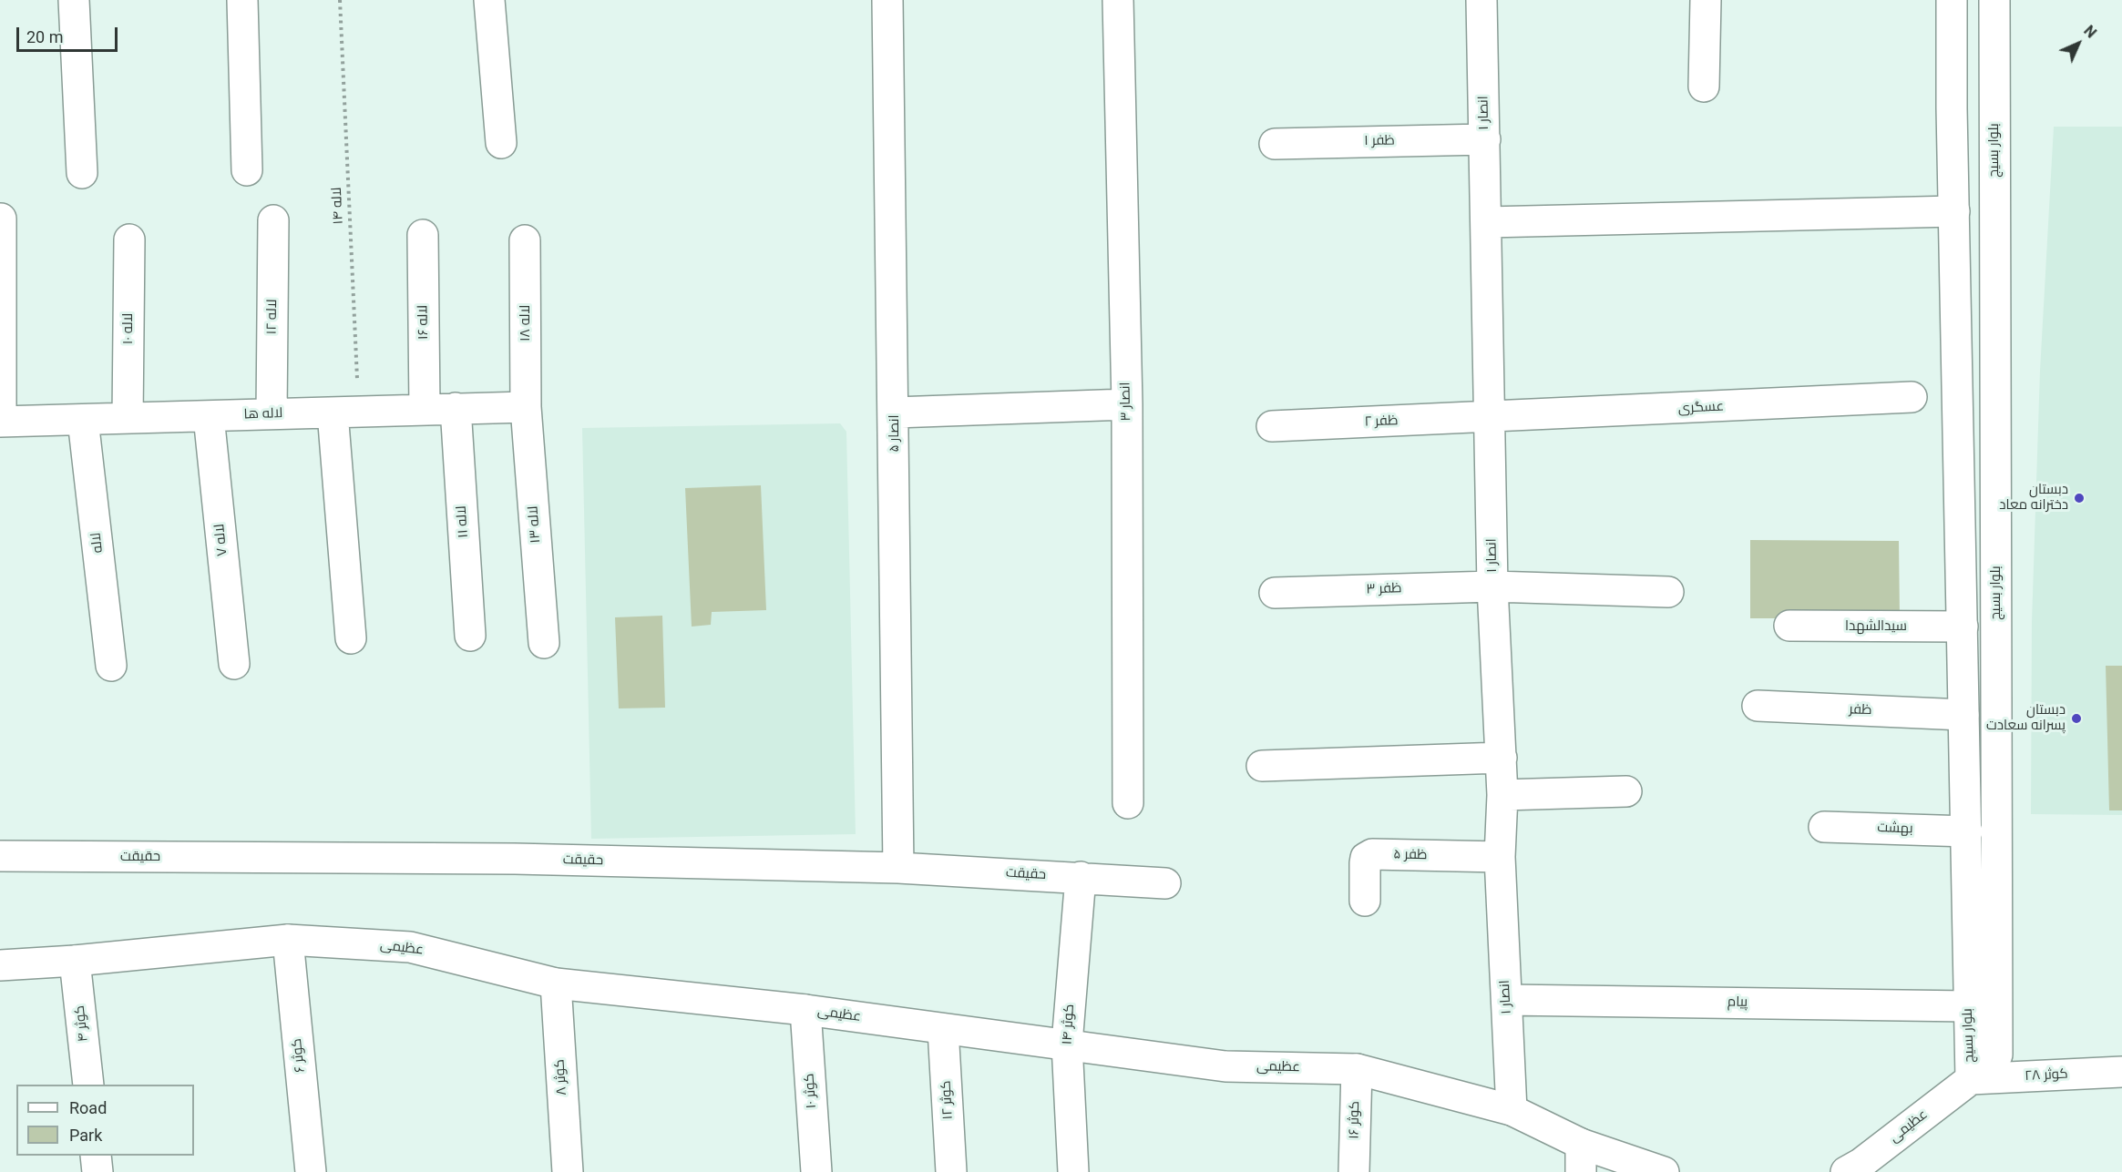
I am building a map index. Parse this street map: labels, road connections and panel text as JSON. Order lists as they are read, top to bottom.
{
  "streets": {
    "street": [
      "انصار ۱",
      "ظفر ۱",
      "بلوار بسیج",
      "لاله ۱۲",
      "لاله ۱۶",
      "لاله ۱۸",
      "لاله ۱۰",
      "انصار ۳",
      "عسگری",
      "لاله ها",
      "ظفر ۲",
      "انصار ۵",
      "لاله ۱۱",
      "لاله ۱۳",
      "لاله ۷",
      "لاله",
      "ظفر ۳",
      "سیدالشهدا",
      "ظفر",
      "بهشت",
      "ظفر ۵",
      "حقیقت",
      "عظیمی",
      "پیام",
      "کوثر ۴",
      "کوثر ۱۴",
      "کوثر ۶",
      "کوثر ۲۸",
      "کوثر ۸",
      "کوثر ۱۰",
      "کوثر ۱۲",
      "کوثر ۱۶"
    ],
    "path": ["لاله ۱۴"]
  },
  "crossings": [
    ["انصار ۱", "ظفر ۱"],
    ["انصار ۱", "عسگری"],
    ["انصار ۱", "ظفر ۲"],
    ["انصار ۱", "ظفر ۳"],
    ["انصار ۱", "ظفر ۵"],
    ["انصار ۱", "عظیمی"],
    ["انصار ۱", "پیام"],
    ["بلوار بسیج", "سیدالشهدا"],
    ["بلوار بسیج", "ظفر"],
    ["بلوار بسیج", "بهشت"],
    ["بلوار بسیج", "عظیمی"],
    ["بلوار بسیج", "پیام"],
    ["بلوار بسیج", "کوثر ۲۸"],
    ["لاله ۱۴", "لاله ها"],
    ["لاله ۱۲", "لاله ها"],
    ["لاله ۱۶", "لاله ها"],
    ["لاله ۱۸", "لاله ها"],
    ["لاله ۱۸", "لاله ۱۳"],
    ["لاله ۱۰", "لاله ها"],
    ["عسگری", "ظفر ۲"],
    ["لاله ها", "لاله ۱۱"],
    ["لاله ها", "لاله ۱۳"],
    ["لاله ها", "لاله ۷"],
    ["لاله ها", "لاله"],
    ["انصار ۵", "حقیقت"],
    ["حقیقت", "کوثر ۱۴"],
    ["عظیمی", "کوثر ۴"],
    ["عظیمی", "کوثر ۱۴"],
    ["عظیمی", "کوثر ۶"],
    ["عظیمی", "کوثر ۲۸"],
    ["عظیمی", "کوثر ۸"],
    ["عظیمی", "کوثر ۱۰"],
    ["عظیمی", "کوثر ۱۲"],
    ["عظیمی", "کوثر ۱۶"]
  ],
  "places": ["دبستان دخترانه معاد", "دبستان پسرانه سعادت"],
  "legend": ["Road", "Park"],
  "scale_bar": "20 m",
  "north": "top right"
}
